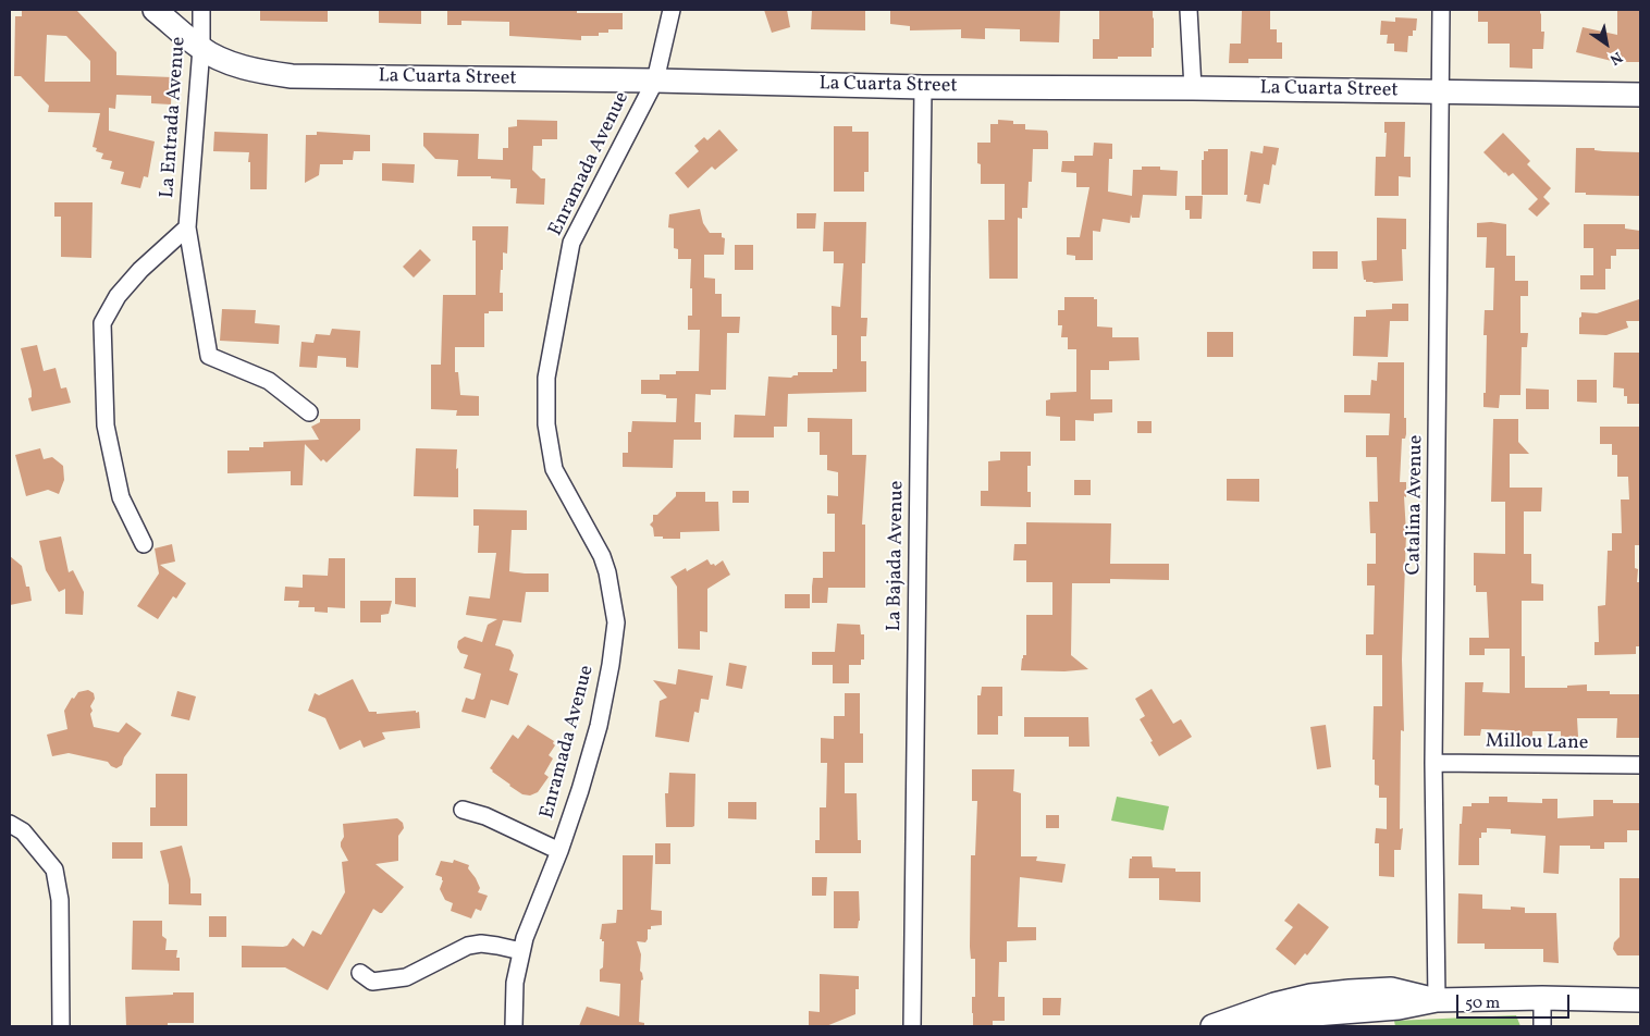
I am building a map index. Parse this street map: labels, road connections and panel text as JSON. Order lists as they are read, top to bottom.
{
  "streets": {
    "street": [
      "La Cuarta Street",
      "La Entrada Avenue",
      "Enramada Avenue",
      "Catalina Avenue",
      "La Bajada Avenue",
      "Millou Lane"
    ]
  },
  "crossings": [
    ["La Cuarta Street", "La Entrada Avenue"],
    ["La Cuarta Street", "Enramada Avenue"],
    ["La Cuarta Street", "Catalina Avenue"],
    ["La Cuarta Street", "La Bajada Avenue"],
    ["Catalina Avenue", "Millou Lane"]
  ],
  "scale_bar": "50 m",
  "north": "bottom right"
}
